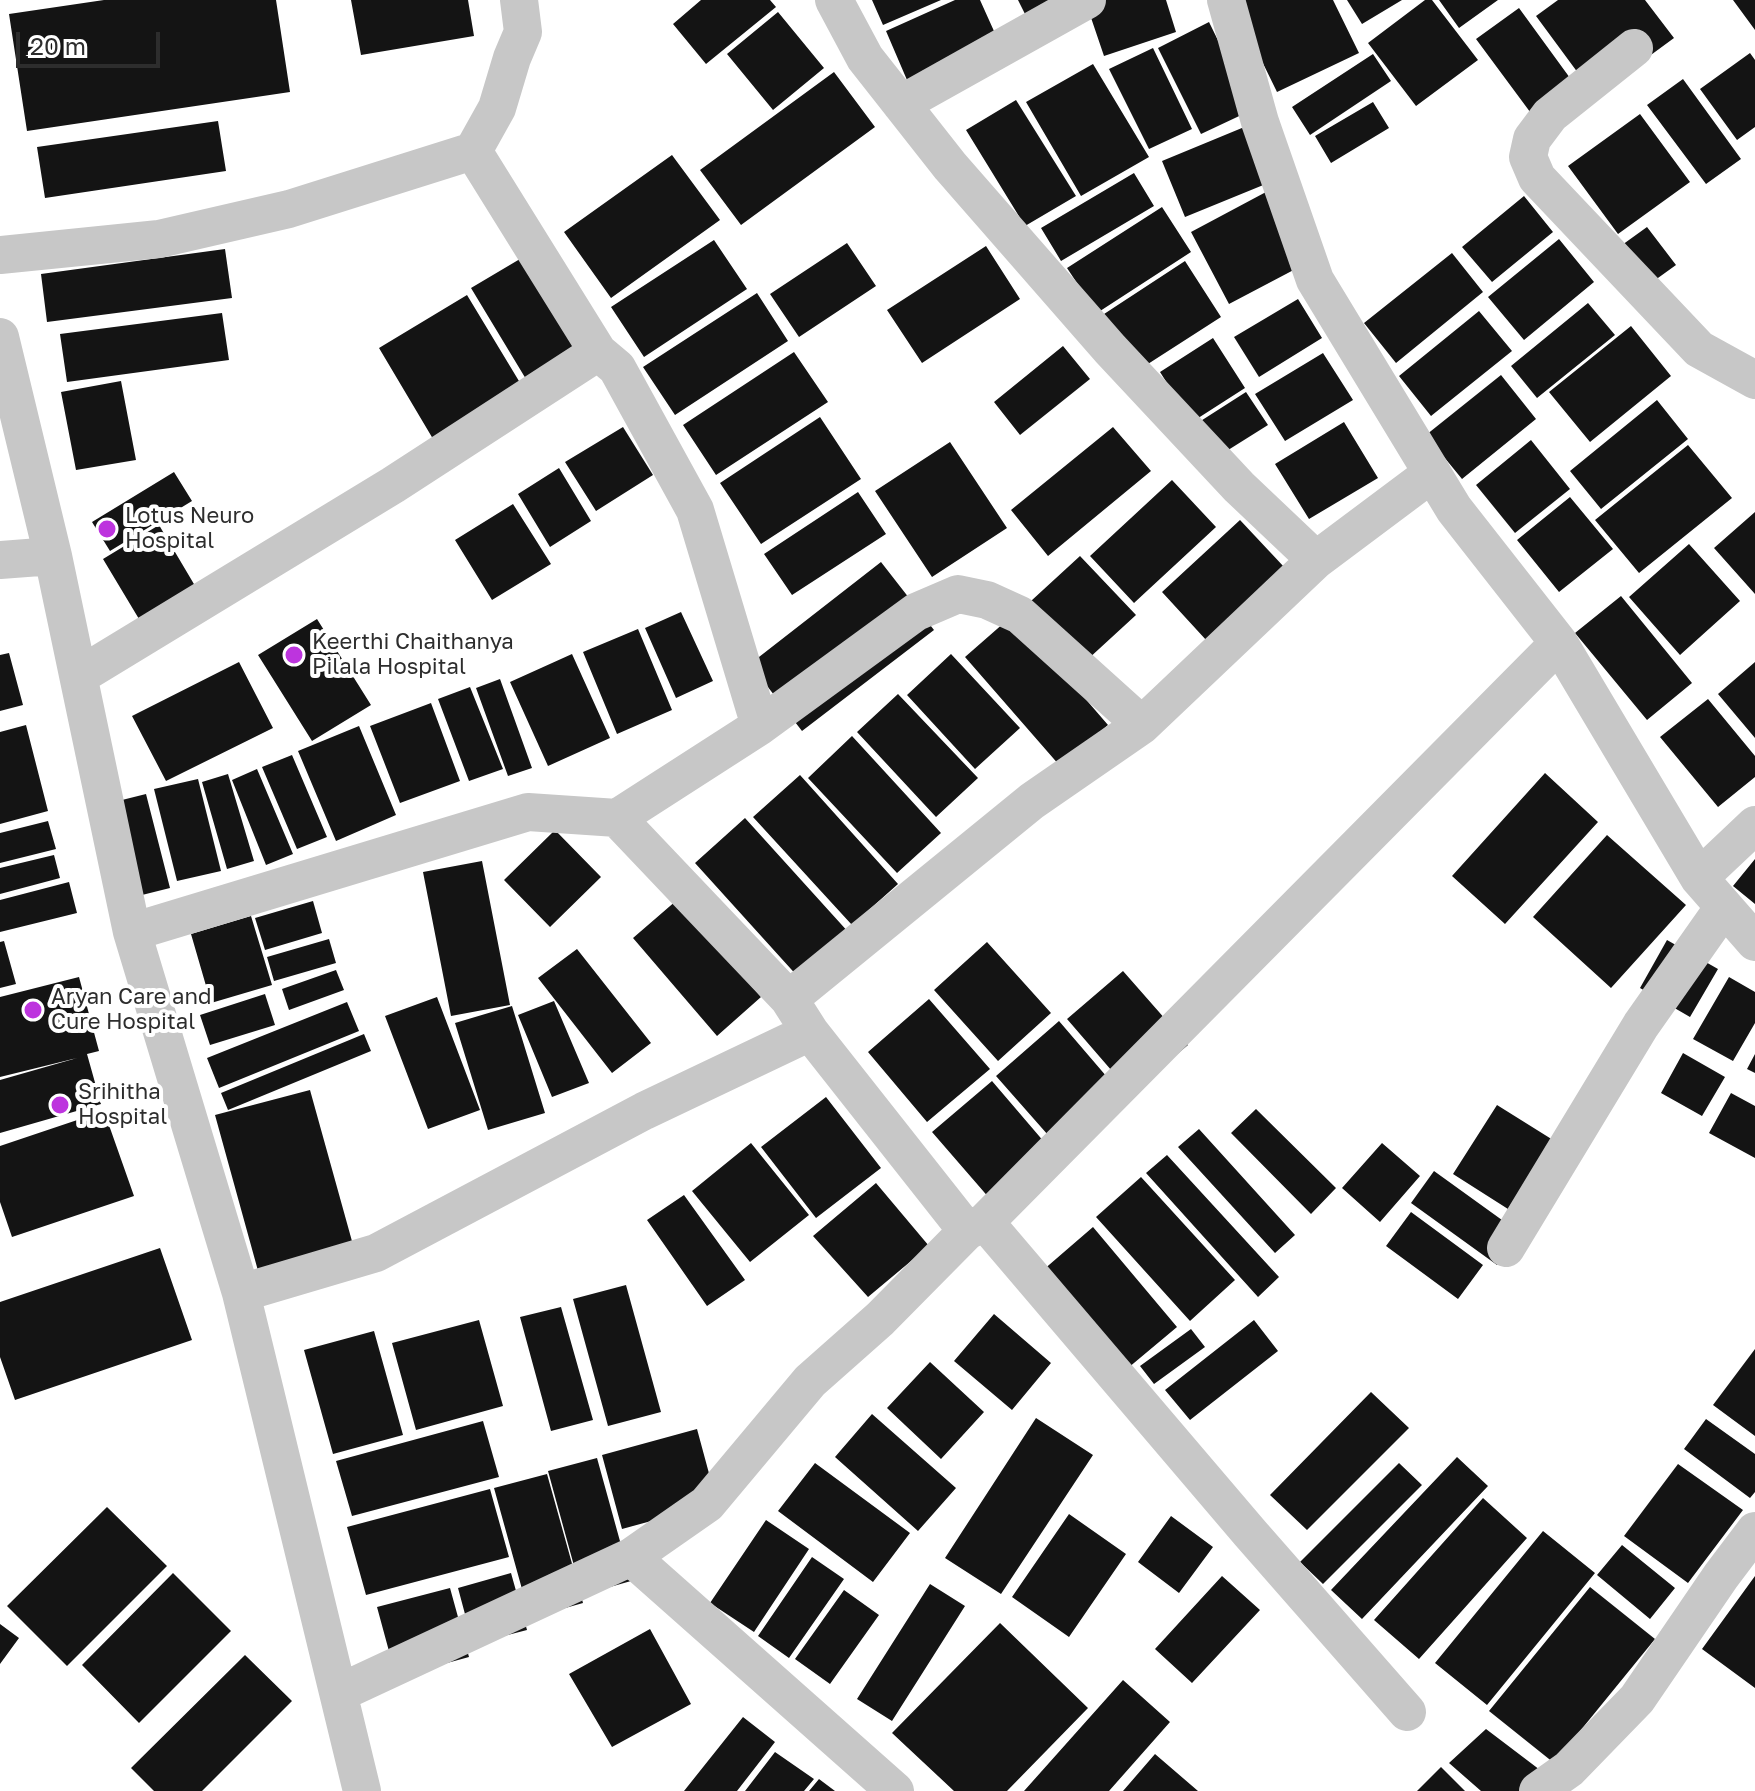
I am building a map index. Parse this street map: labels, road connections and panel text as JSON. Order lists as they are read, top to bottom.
{
  "places": [
    "Lotus Neuro Hospital",
    "Keerthi Chaithanya Pilala Hospital",
    "Aryan Care and Cure Hospital",
    "Srihitha Hospital"
  ],
  "scale_bar": "20 m"
}
